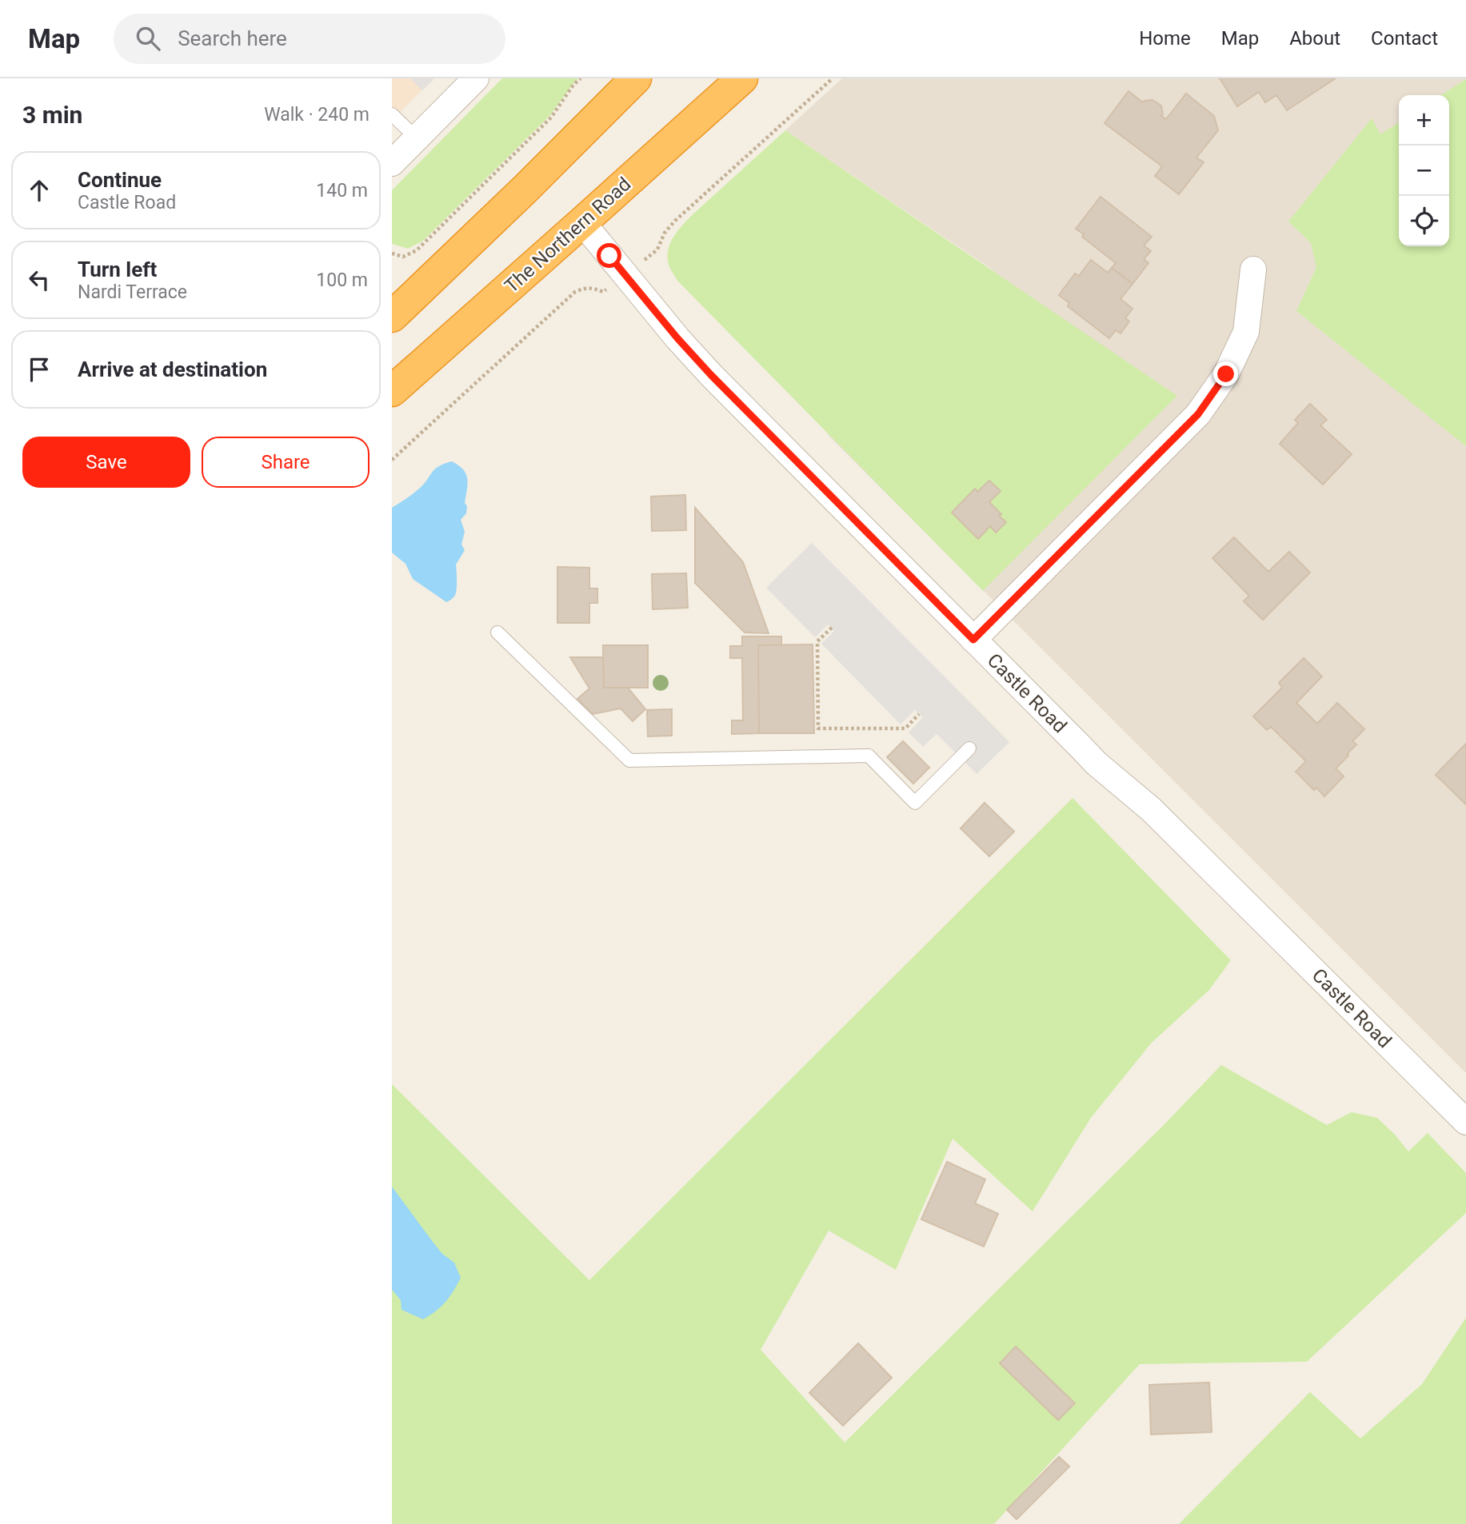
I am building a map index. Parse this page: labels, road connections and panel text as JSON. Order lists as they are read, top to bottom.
{
  "streets": {
    "highway": ["The Northern Road"],
    "street": ["Castle Road"]
  },
  "crossings": [
    ["The Northern Road", "Castle Road"]
  ],
  "page": {
    "header": "Map",
    "search": "Search here",
    "nav": [
      "Home",
      "Map",
      "About",
      "Contact"
    ],
    "heading": ["3 min", "Walk · 240 m"],
    "map_buttons": ["+", "−"],
    "list": [
      ["Continue", "Castle Road", "140 m"],
      ["Turn left", "Nardi Terrace", "100 m"],
      "Arrive at destination"
    ],
    "buttons": ["Save", "Share"]
  }
}
